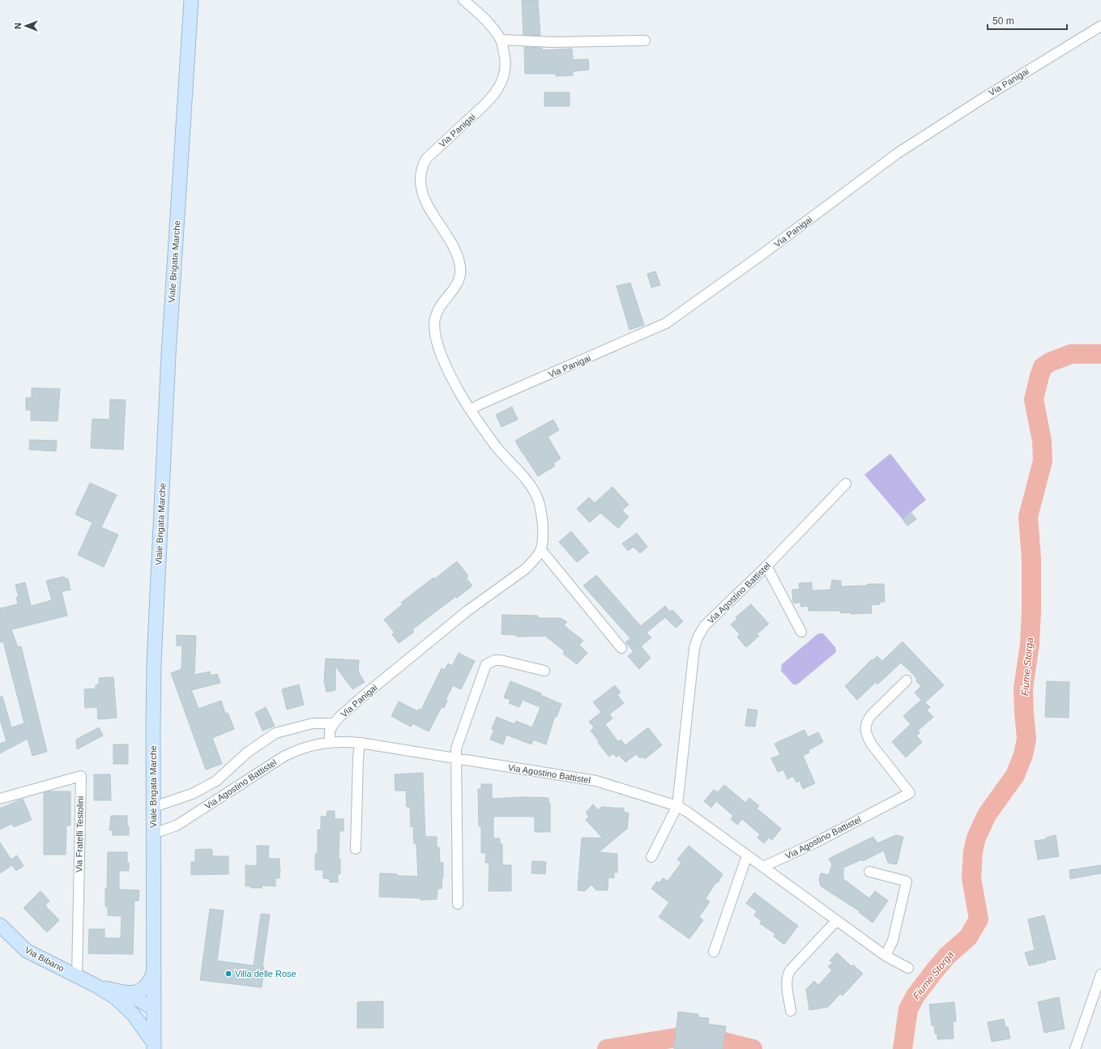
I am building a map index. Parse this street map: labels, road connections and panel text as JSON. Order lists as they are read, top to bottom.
{
  "streets": {
    "street": [
      "Via Panigai",
      "Viale Brigata Marche",
      "Via Agostino Battistel",
      "Via Fratelli Testolini",
      "Via Bibano"
    ]
  },
  "crossings": [
    ["Via Panigai", "Viale Brigata Marche"],
    ["Viale Brigata Marche", "Via Agostino Battistel"],
    ["Viale Brigata Marche", "Via Bibano"],
    ["Via Fratelli Testolini", "Via Bibano"]
  ],
  "water": ["Fiume Storga"],
  "places": ["Villa delle Rose"],
  "scale_bar": "50 m",
  "north": "left"
}
